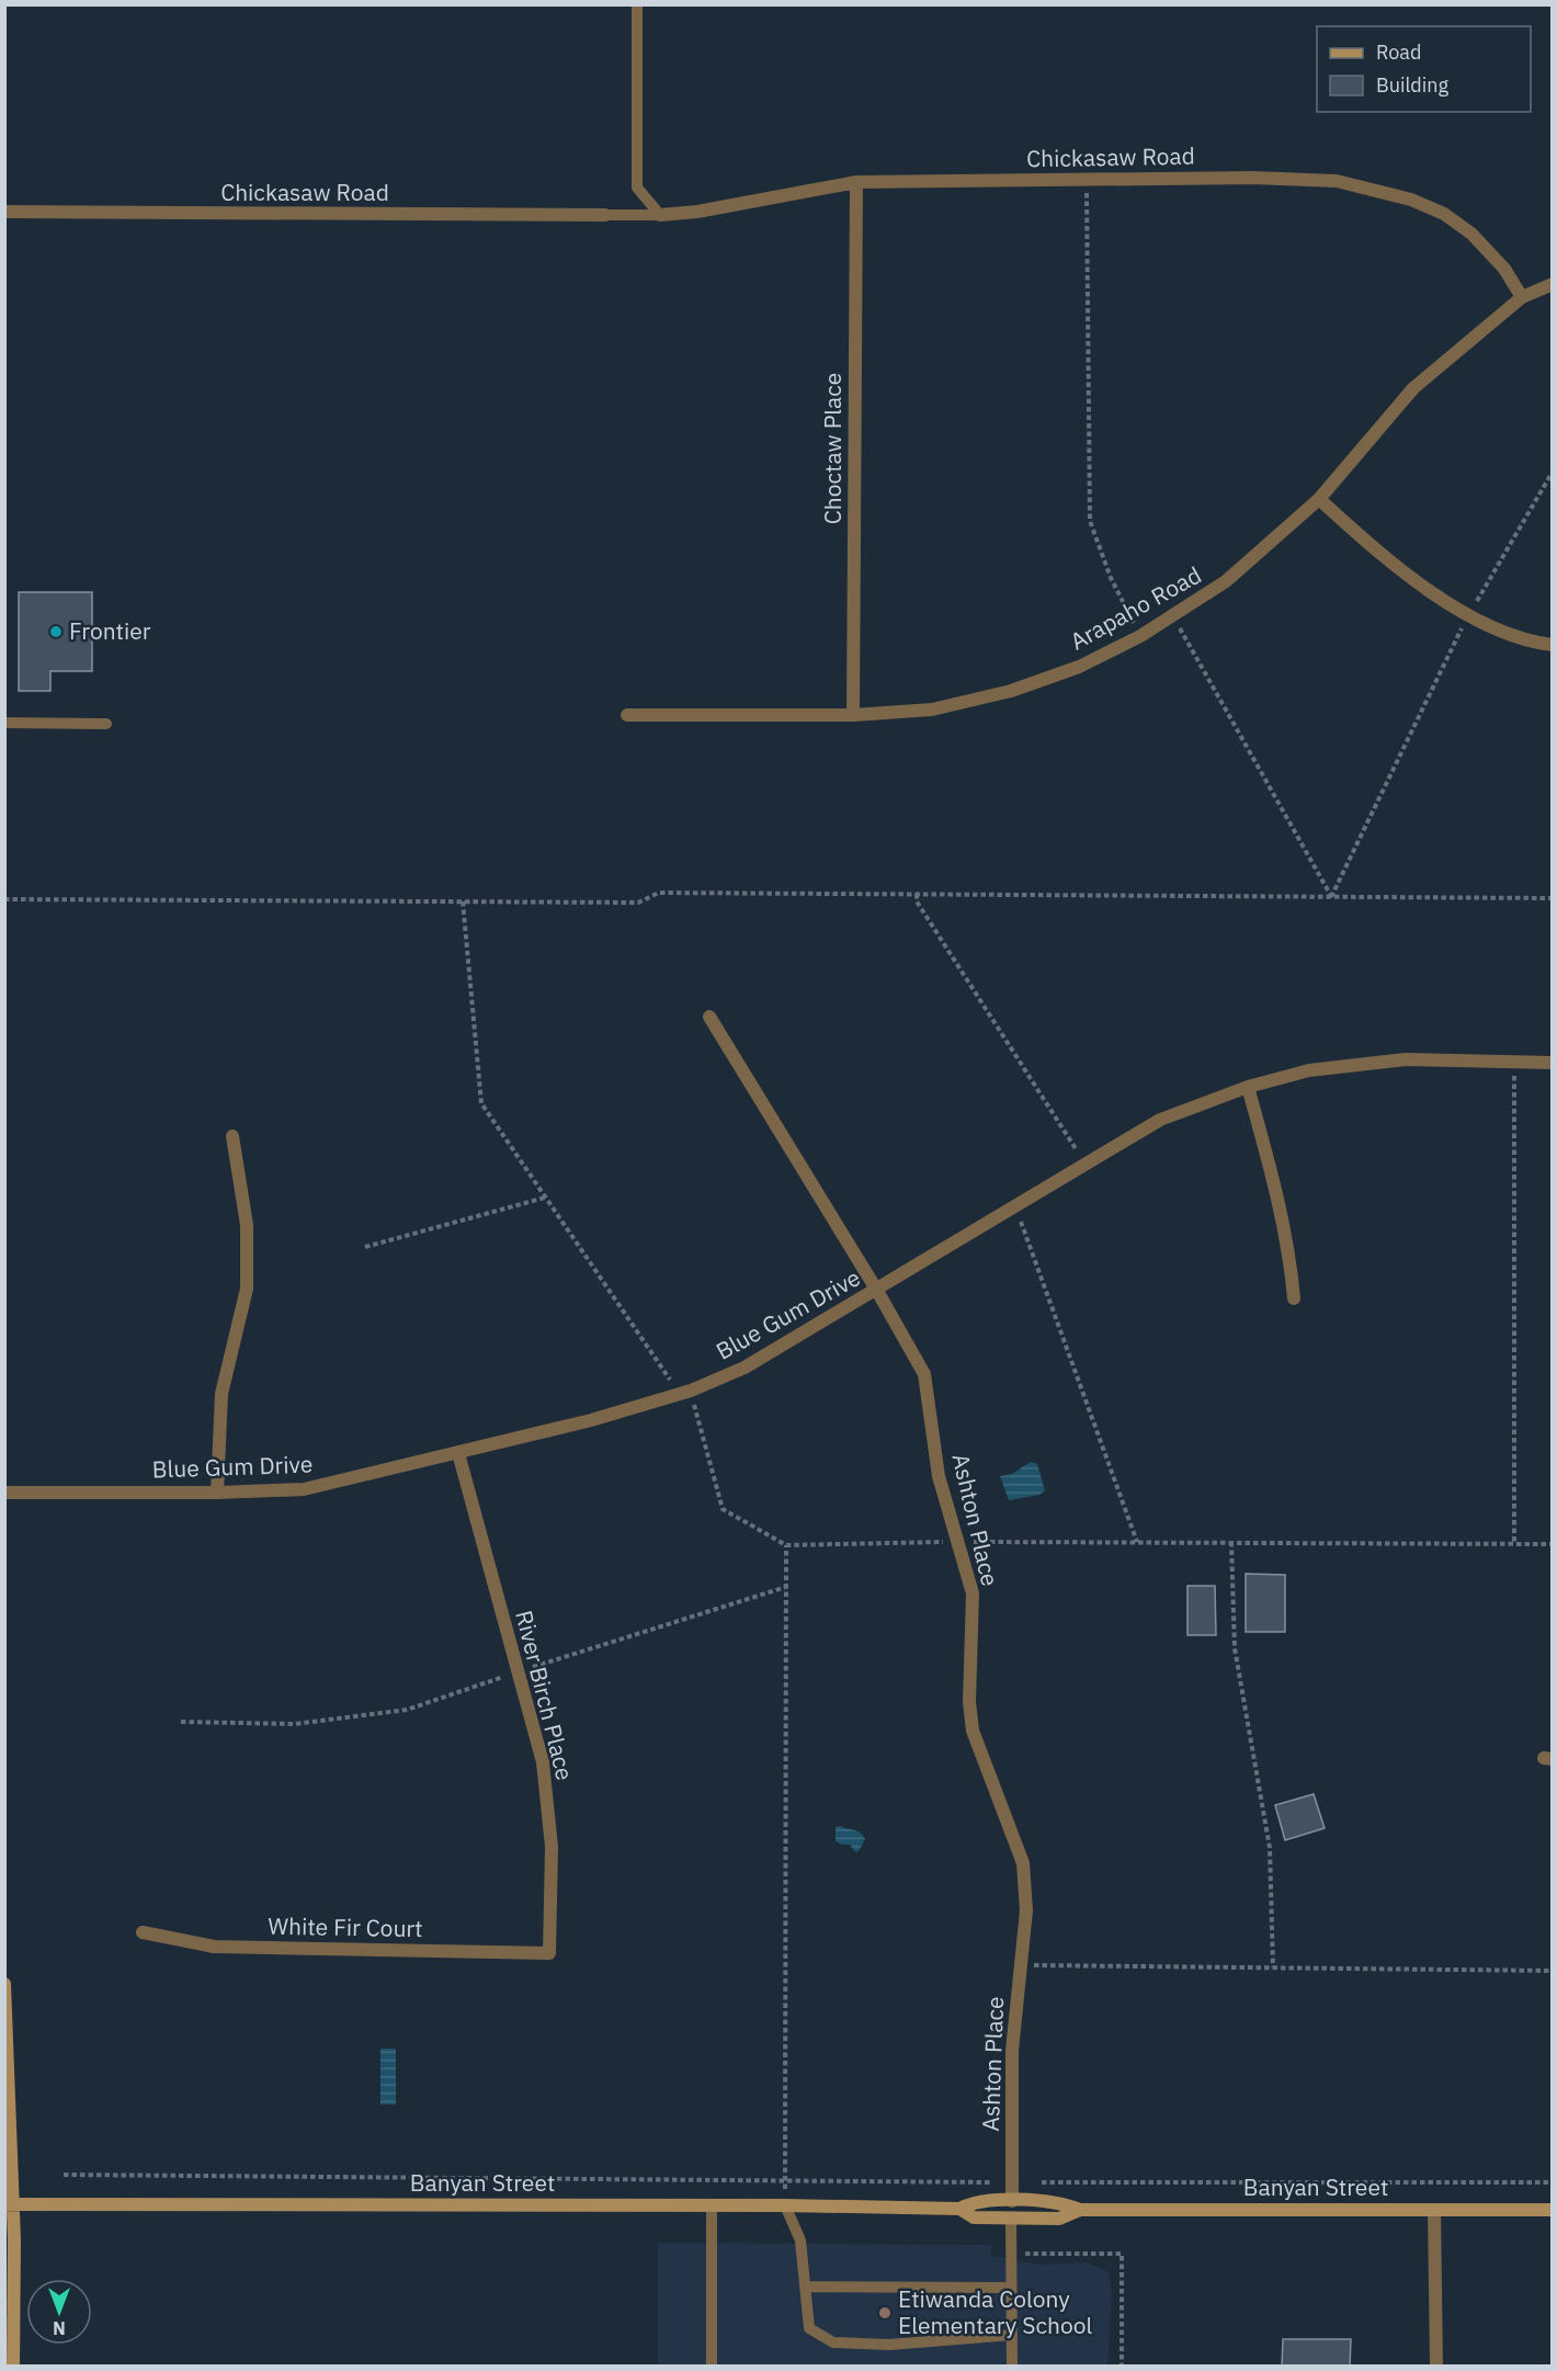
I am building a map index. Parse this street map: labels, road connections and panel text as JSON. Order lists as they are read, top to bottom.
{
  "streets": {
    "street": [
      "Chickasaw Road",
      "Choctaw Place",
      "Arapaho Road",
      "Blue Gum Drive",
      "Ashton Place",
      "River Birch Place",
      "White Fir Court",
      "Banyan Street"
    ]
  },
  "crossings": [
    ["Chickasaw Road", "Choctaw Place"],
    ["Chickasaw Road", "Arapaho Road"],
    ["Choctaw Place", "Arapaho Road"],
    ["Blue Gum Drive", "Ashton Place"],
    ["Blue Gum Drive", "River Birch Place"],
    ["Ashton Place", "Banyan Street"],
    ["River Birch Place", "White Fir Court"]
  ],
  "places": ["Frontier", "Etiwanda Colony Elementary School"],
  "legend": ["Road", "Building"],
  "north": "bottom"
}
